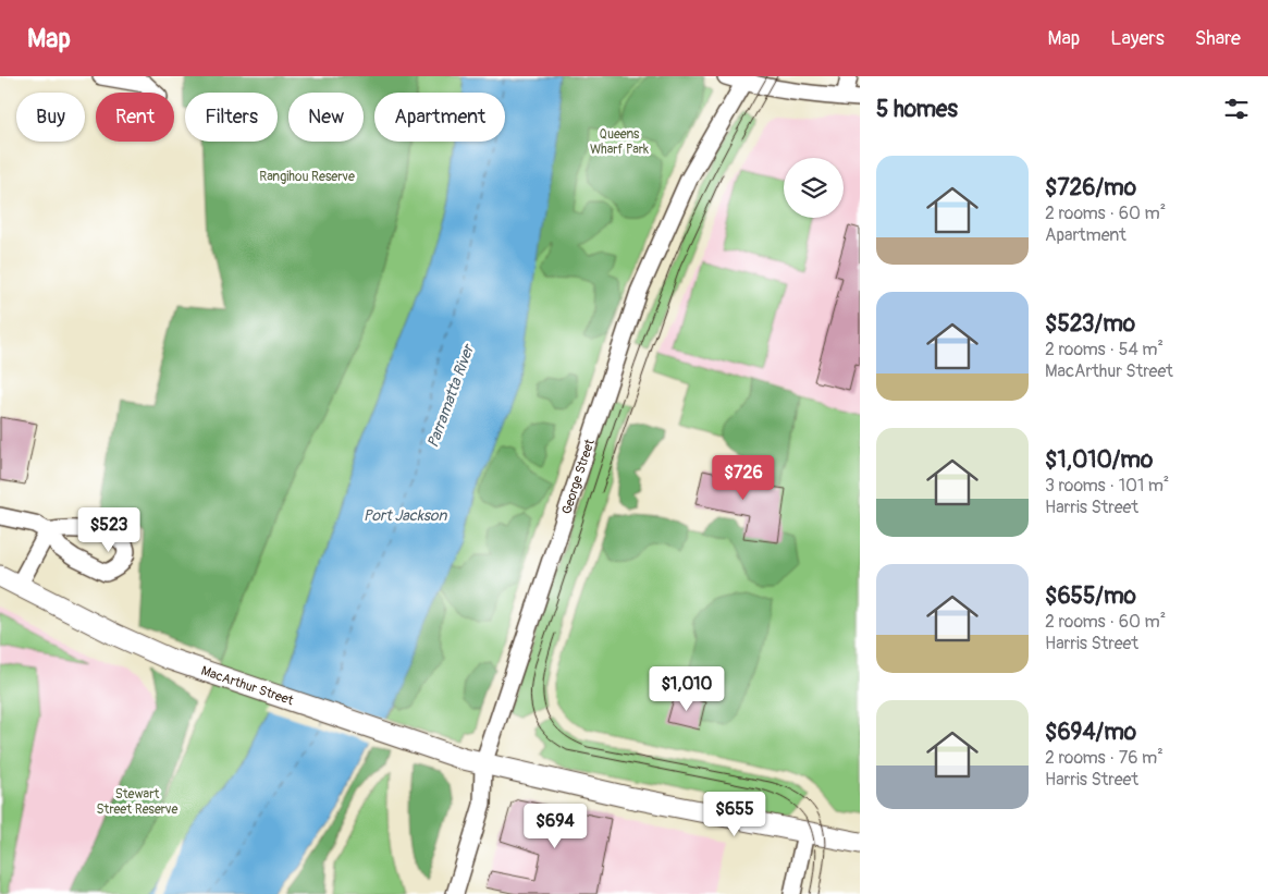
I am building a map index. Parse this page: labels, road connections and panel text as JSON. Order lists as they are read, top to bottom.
{
  "streets": {
    "main road": ["MacArthur Street"],
    "street": ["George Street"]
  },
  "crossings": [
    ["George Street", "MacArthur Street"]
  ],
  "water": ["Parramatta River", "Port Jackson"],
  "parks": ["Queens Wharf Park", "Rangihou Reserve", "Stewart Street Reserve"],
  "page": {
    "header": "Map",
    "nav": ["Map", "Layers", "Share"],
    "heading": "5 homes",
    "chip": [
      "Buy",
      "Rent",
      "Filters",
      "New",
      "Apartment"
    ],
    "list": [
      {
        "name": "$726/mo",
        "note": "2 rooms · 60 m² · Apartment"
      },
      {
        "name": "$523/mo",
        "note": "2 rooms · 54 m² · MacArthur Street"
      },
      {
        "name": "$1,010/mo",
        "note": "3 rooms · 101 m² · Harris Street"
      },
      {
        "name": "$655/mo",
        "note": "2 rooms · 60 m² · Harris Street"
      },
      {
        "name": "$694/mo",
        "note": "2 rooms · 76 m² · Harris Street"
      }
    ],
    "price": [
      "$726",
      "$523",
      "$1,010",
      "$655",
      "$694"
    ]
  }
}
